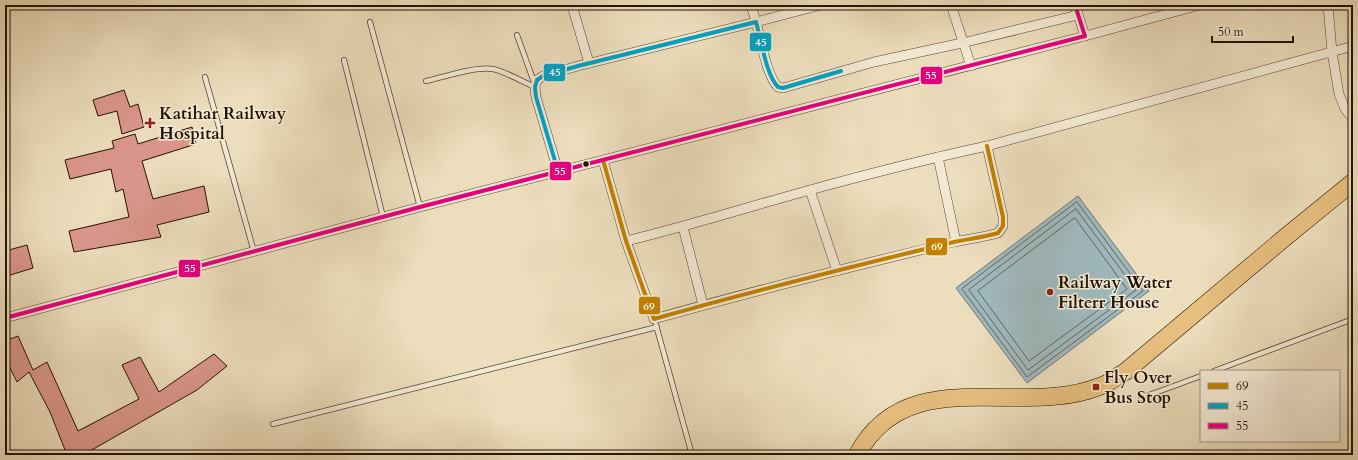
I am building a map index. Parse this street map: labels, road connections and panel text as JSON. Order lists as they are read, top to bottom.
{
  "places": {
    "health": ["Katihar Railway Hospital"],
    "other": ["Railway Water Filterr House"],
    "transit": ["Fly Over Bus Stop"]
  },
  "lines": ["transit line 55", "transit line 45", "transit line 69"],
  "legend": ["69", "45", "55"],
  "scale_bar": "50 m"
}
